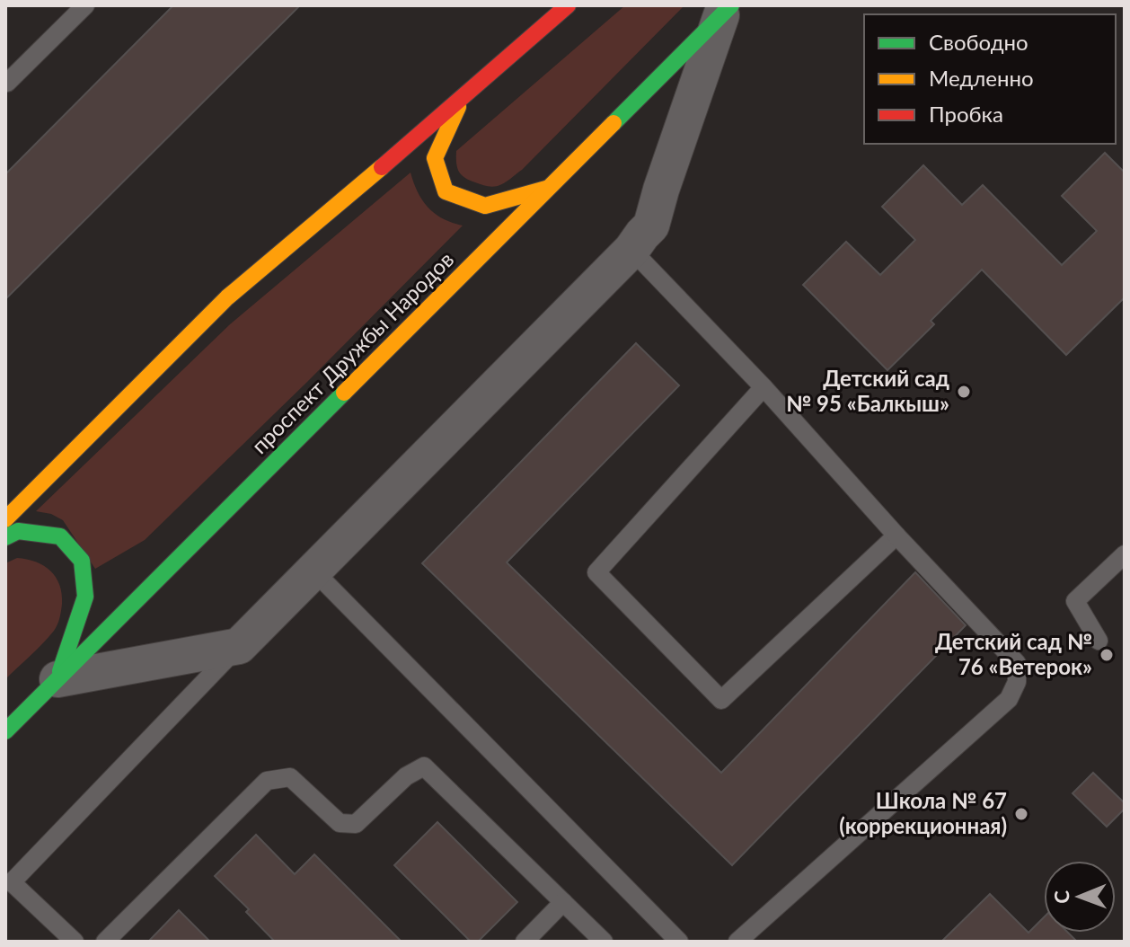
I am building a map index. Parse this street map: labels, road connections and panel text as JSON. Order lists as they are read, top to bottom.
{
  "streets": {
    "main road": ["проспект Дружбы Народов"]
  },
  "places": ["Детский сад № 95 «Балкыш»", "Детский сад № 76 «Ветерок»", "Школа № 67 (коррекционная)"],
  "legend": ["Свободно", "Медленно", "Пробка"],
  "north": "left"
}
